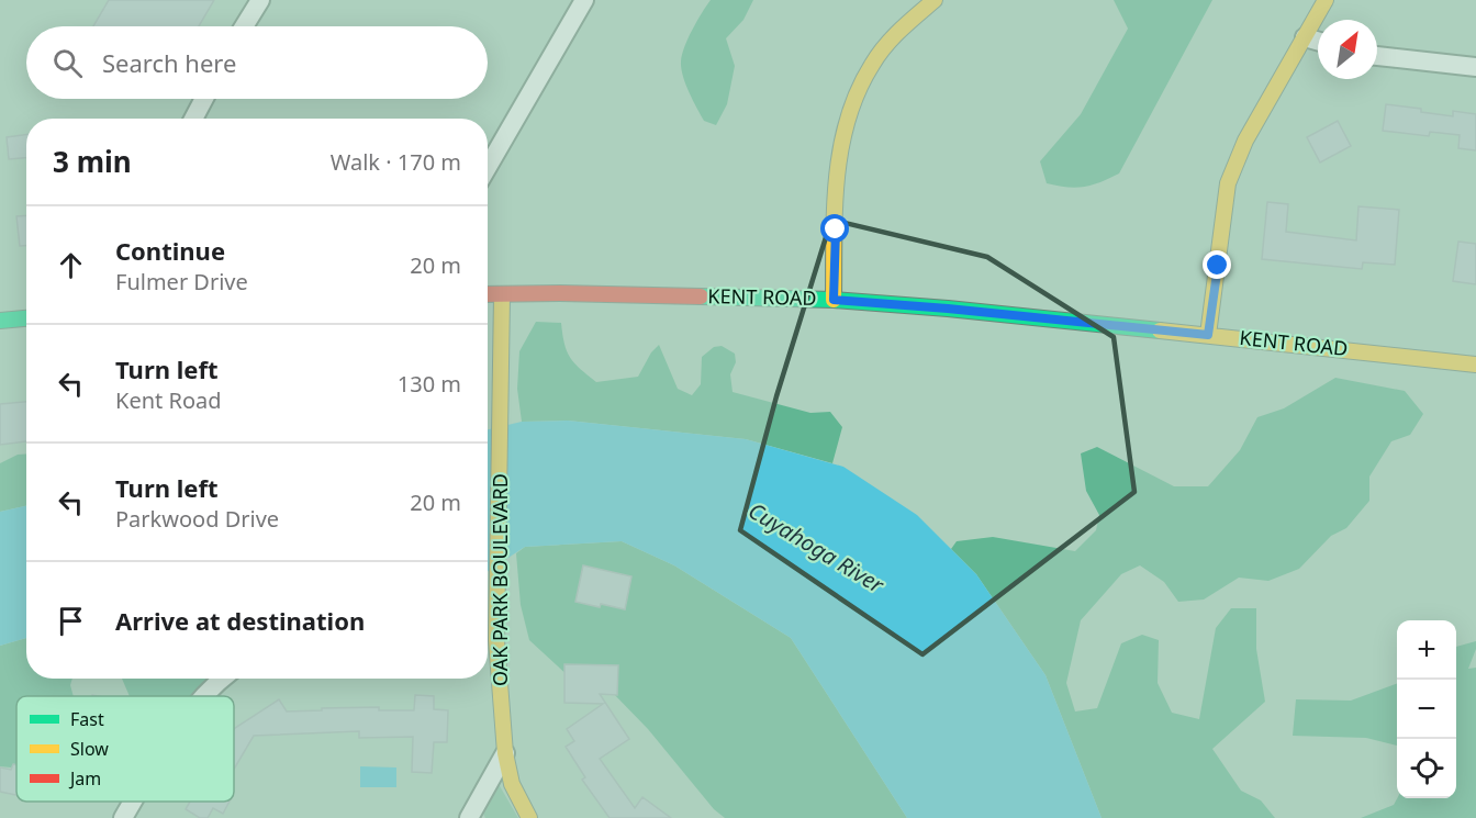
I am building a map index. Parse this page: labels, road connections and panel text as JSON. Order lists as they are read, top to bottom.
{
  "streets": {
    "street": ["KENT ROAD", "OAK PARK BOULEVARD"]
  },
  "crossings": [
    ["KENT ROAD", "OAK PARK BOULEVARD"]
  ],
  "water": ["Cuyahoga River"],
  "legend": ["Fast", "Slow", "Jam"],
  "north": "top right",
  "page": {
    "search": "Search here",
    "heading": ["3 min", "Walk · 170 m"],
    "list": [
      ["Continue", "Fulmer Drive", "20 m"],
      ["Turn left", "Kent Road", "130 m"],
      ["Turn left", "Parkwood Drive", "20 m"],
      "Arrive at destination"
    ],
    "map_buttons": ["+", "−"]
  }
}
